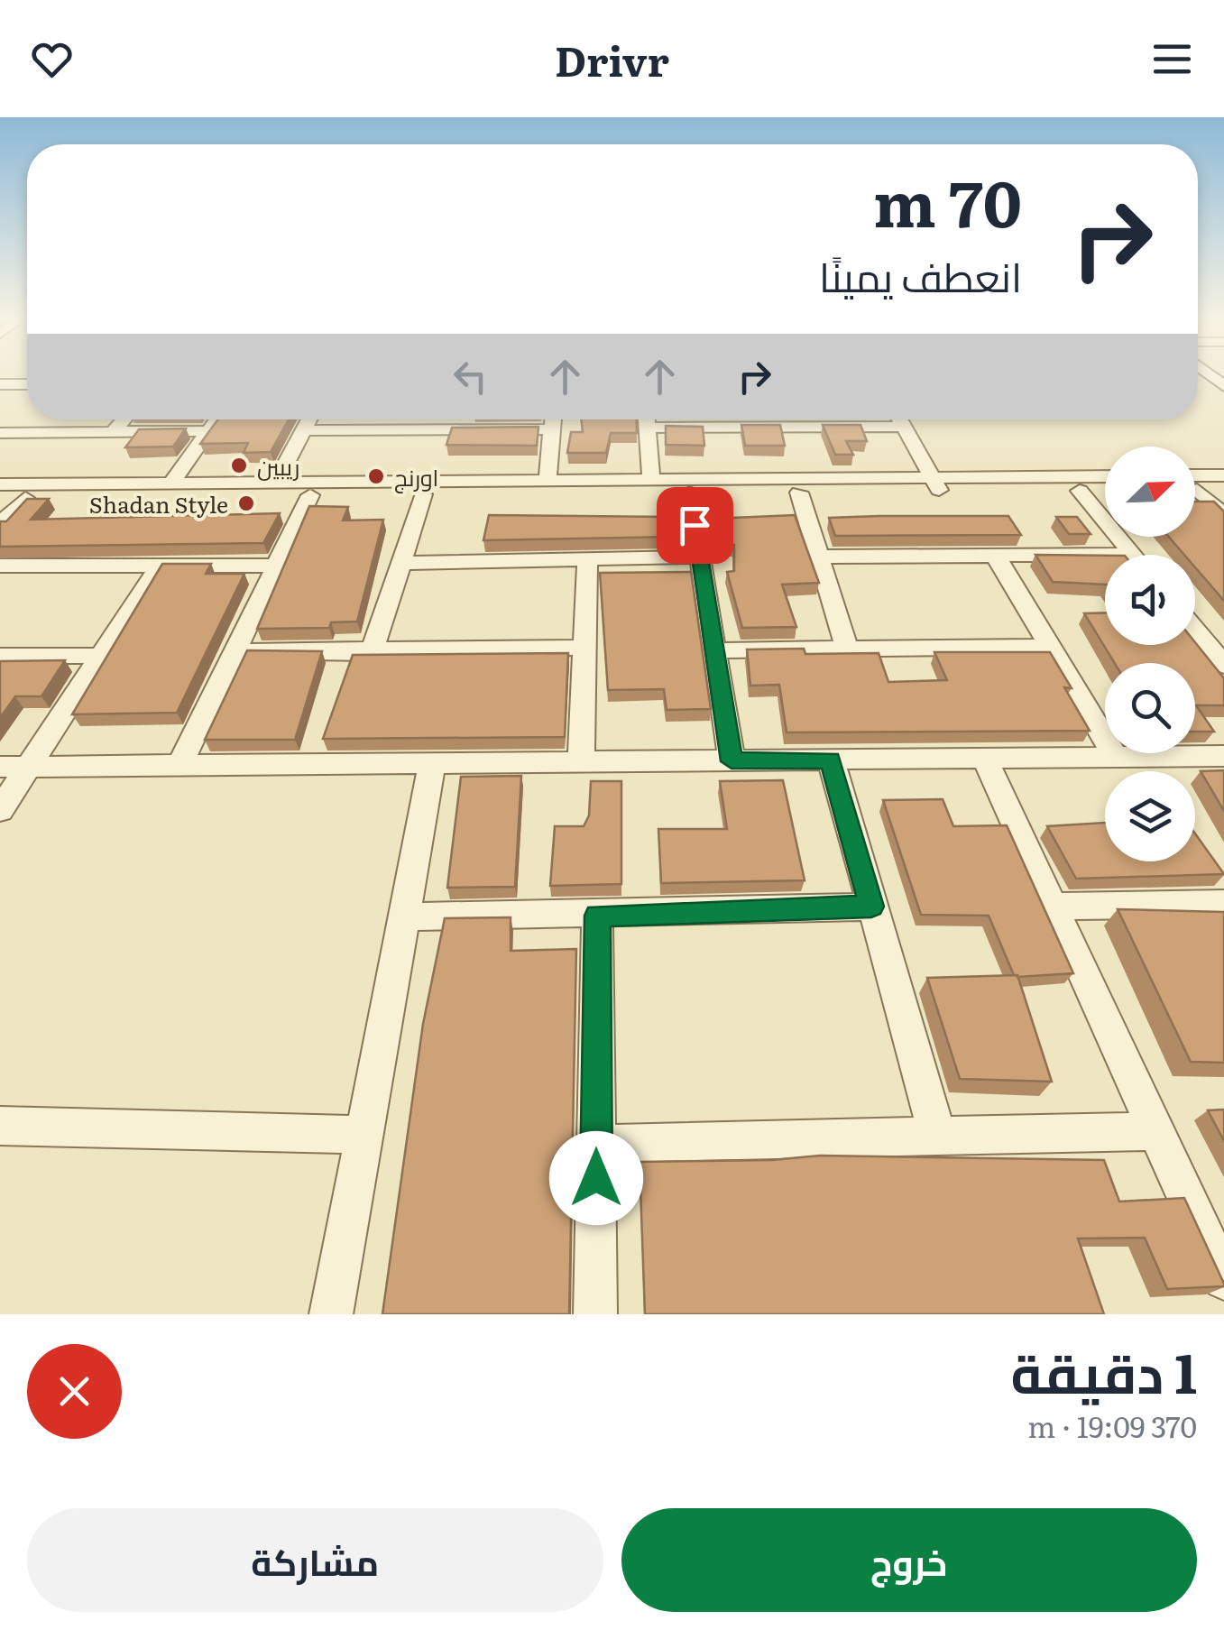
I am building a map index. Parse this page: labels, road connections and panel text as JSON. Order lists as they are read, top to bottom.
{
  "places": ["ريبين", "اورنج", "Shadan Style"],
  "north": "top right",
  "page": {
    "header": "Drivr",
    "turn": ["70 m", "انعطف يمينًا"],
    "heading": ["1 دقيقة", "370 m · 19:09"],
    "buttons": ["خروج", "مشاركة"]
  }
}
